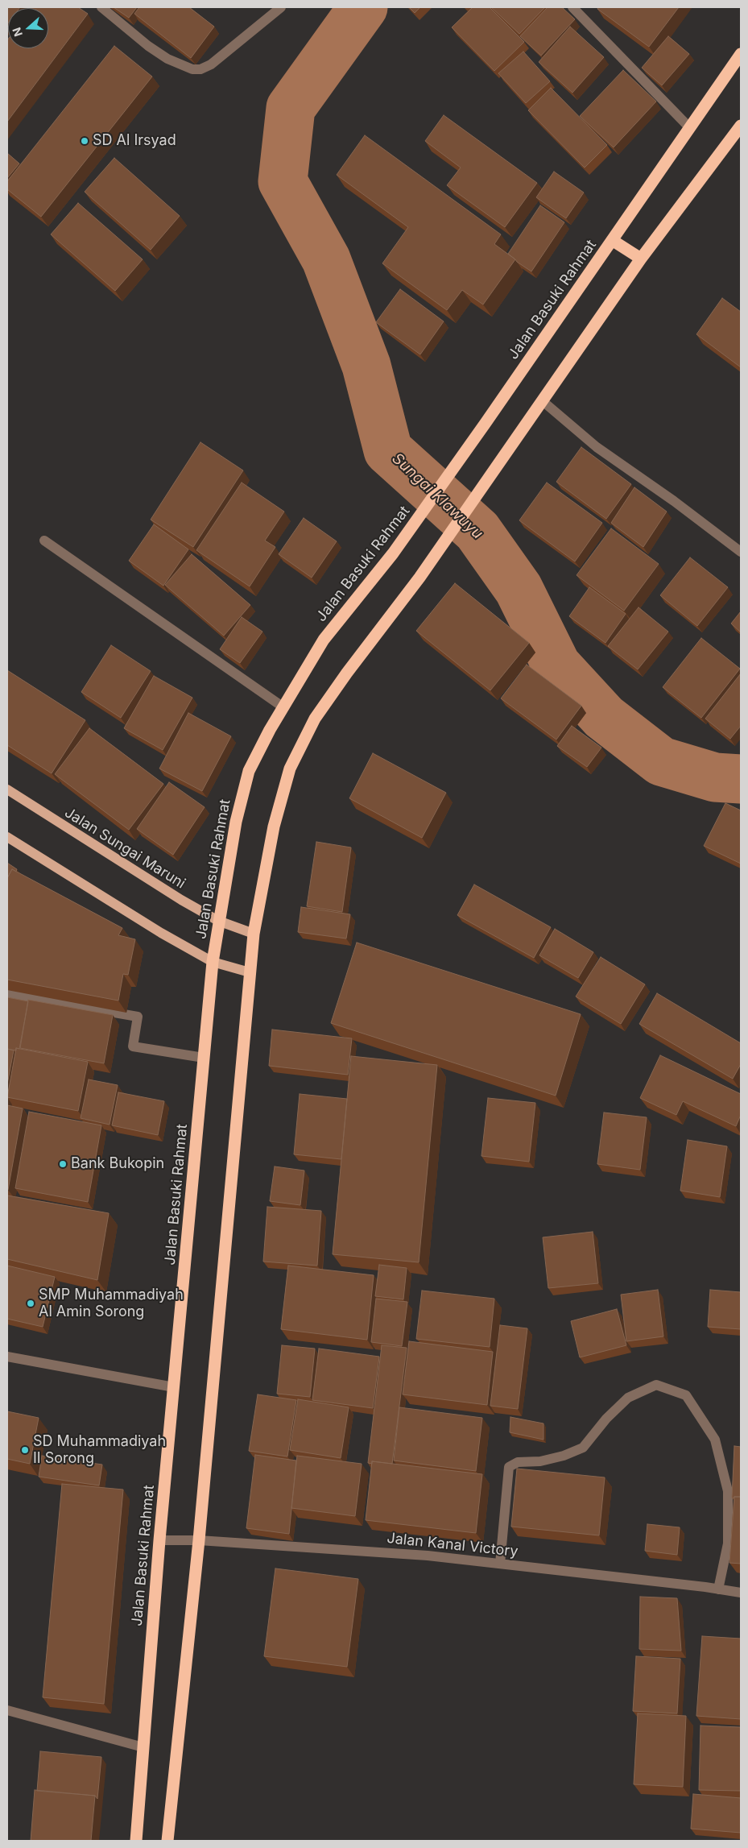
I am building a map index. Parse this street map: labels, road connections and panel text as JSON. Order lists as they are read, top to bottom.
{
  "streets": {
    "highway": ["Jalan Basuki Rahmat"],
    "main road": ["Jalan Sungai Maruni"],
    "street": ["Jalan Kanal Victory"]
  },
  "crossings": [
    ["Jalan Basuki Rahmat", "Jalan Sungai Maruni"],
    ["Jalan Basuki Rahmat", "Jalan Kanal Victory"]
  ],
  "water": ["Sungai Klawuyu"],
  "places": [
    "SD Al Irsyad",
    "Bank Bukopin",
    "SMP Muhammadiyah Al Amin Sorong",
    "SD Muhammadiyah II Sorong"
  ],
  "north": "left"
}
